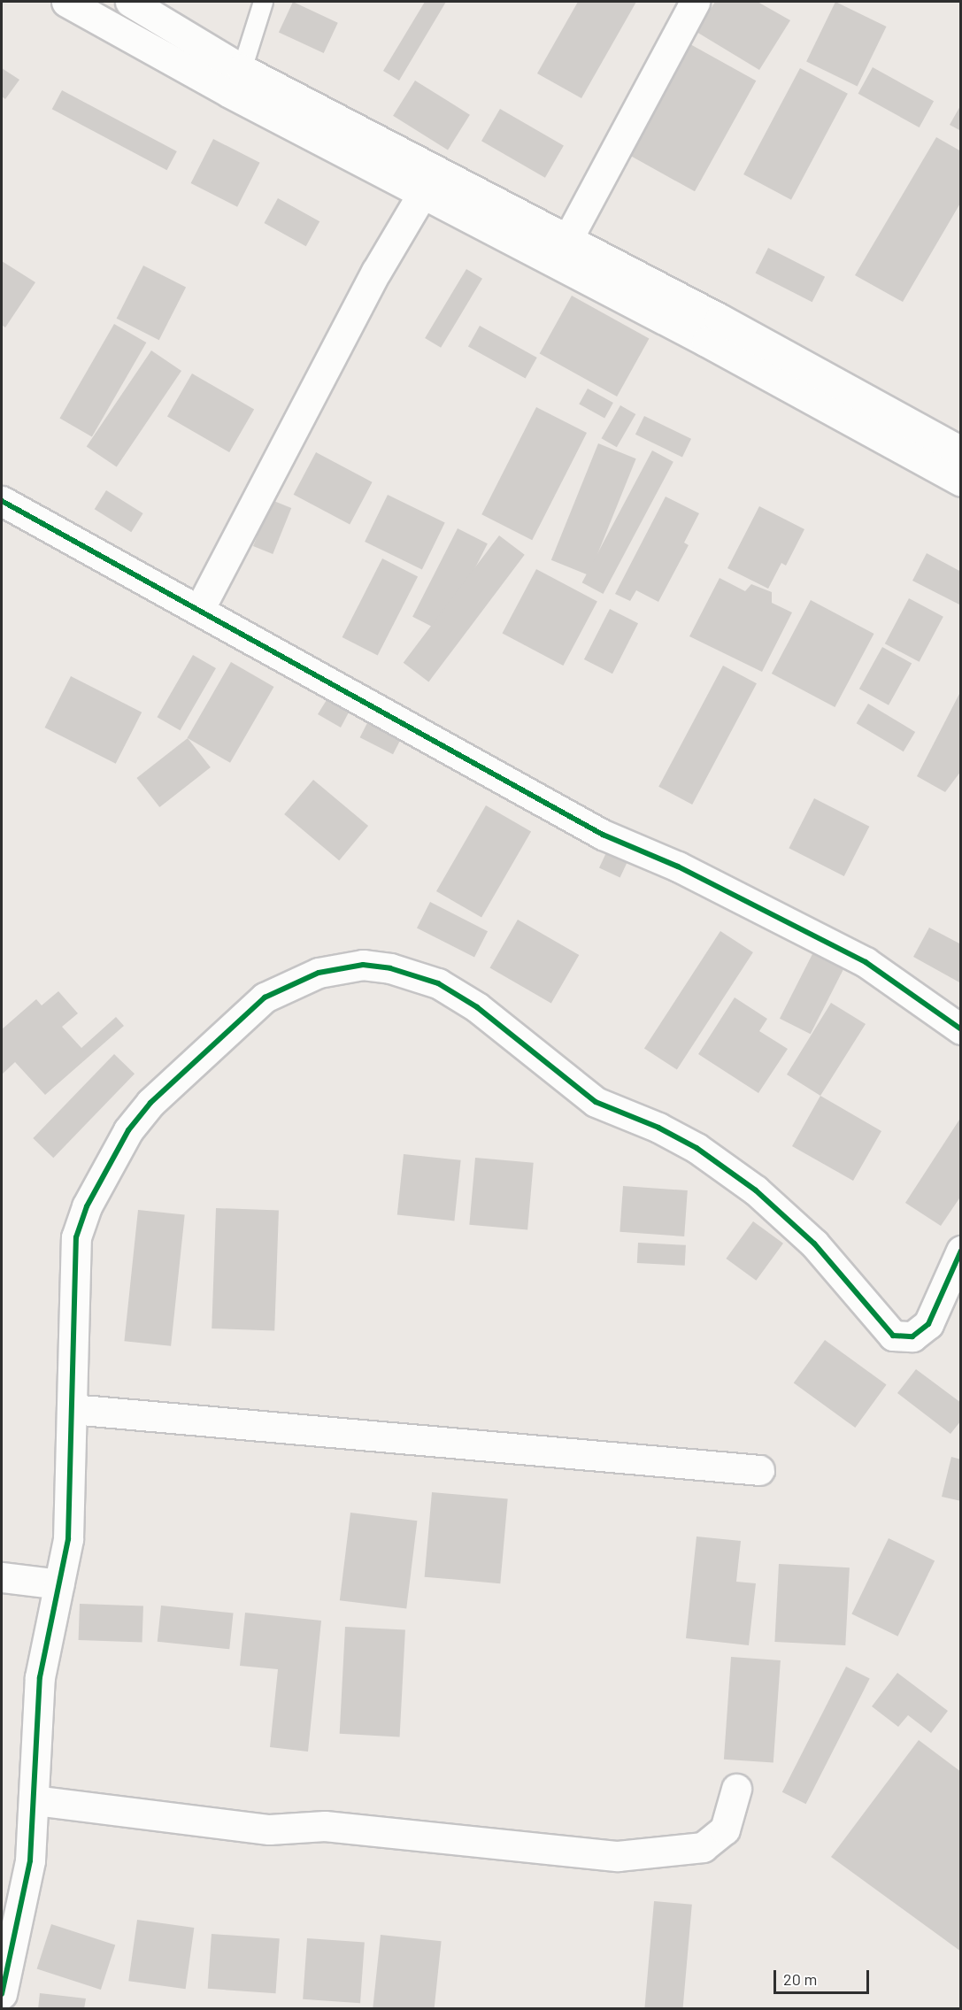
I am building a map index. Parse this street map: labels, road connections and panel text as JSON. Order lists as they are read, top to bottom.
{
  "scale_bar": "20 m"
}
